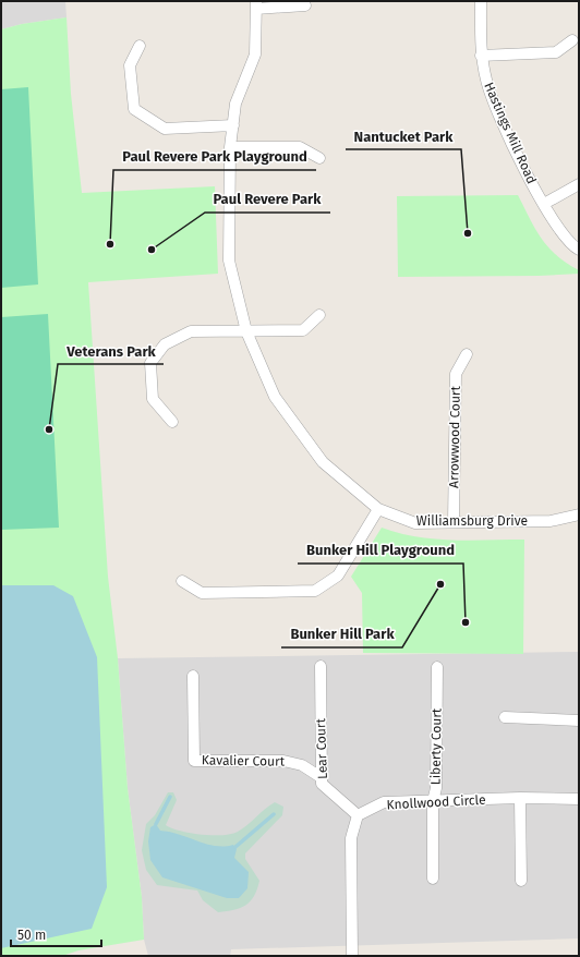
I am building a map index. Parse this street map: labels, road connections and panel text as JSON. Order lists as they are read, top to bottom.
{
  "streets": {
    "street": [
      "Hastings Mill Road",
      "Arrowwood Court",
      "Williamsburg Drive",
      "Liberty Court",
      "Lear Court",
      "Kavalier Court",
      "Knollwood Circle"
    ]
  },
  "crossings": [
    ["Arrowwood Court", "Williamsburg Drive"],
    ["Liberty Court", "Knollwood Circle"],
    ["Lear Court", "Kavalier Court"],
    ["Lear Court", "Knollwood Circle"]
  ],
  "places": [
    "Nantucket Park",
    "Paul Revere Park Playground",
    "Paul Revere Park",
    "Veterans Park",
    "Bunker Hill Park",
    "Bunker Hill Playground"
  ],
  "scale_bar": "50 m"
}
